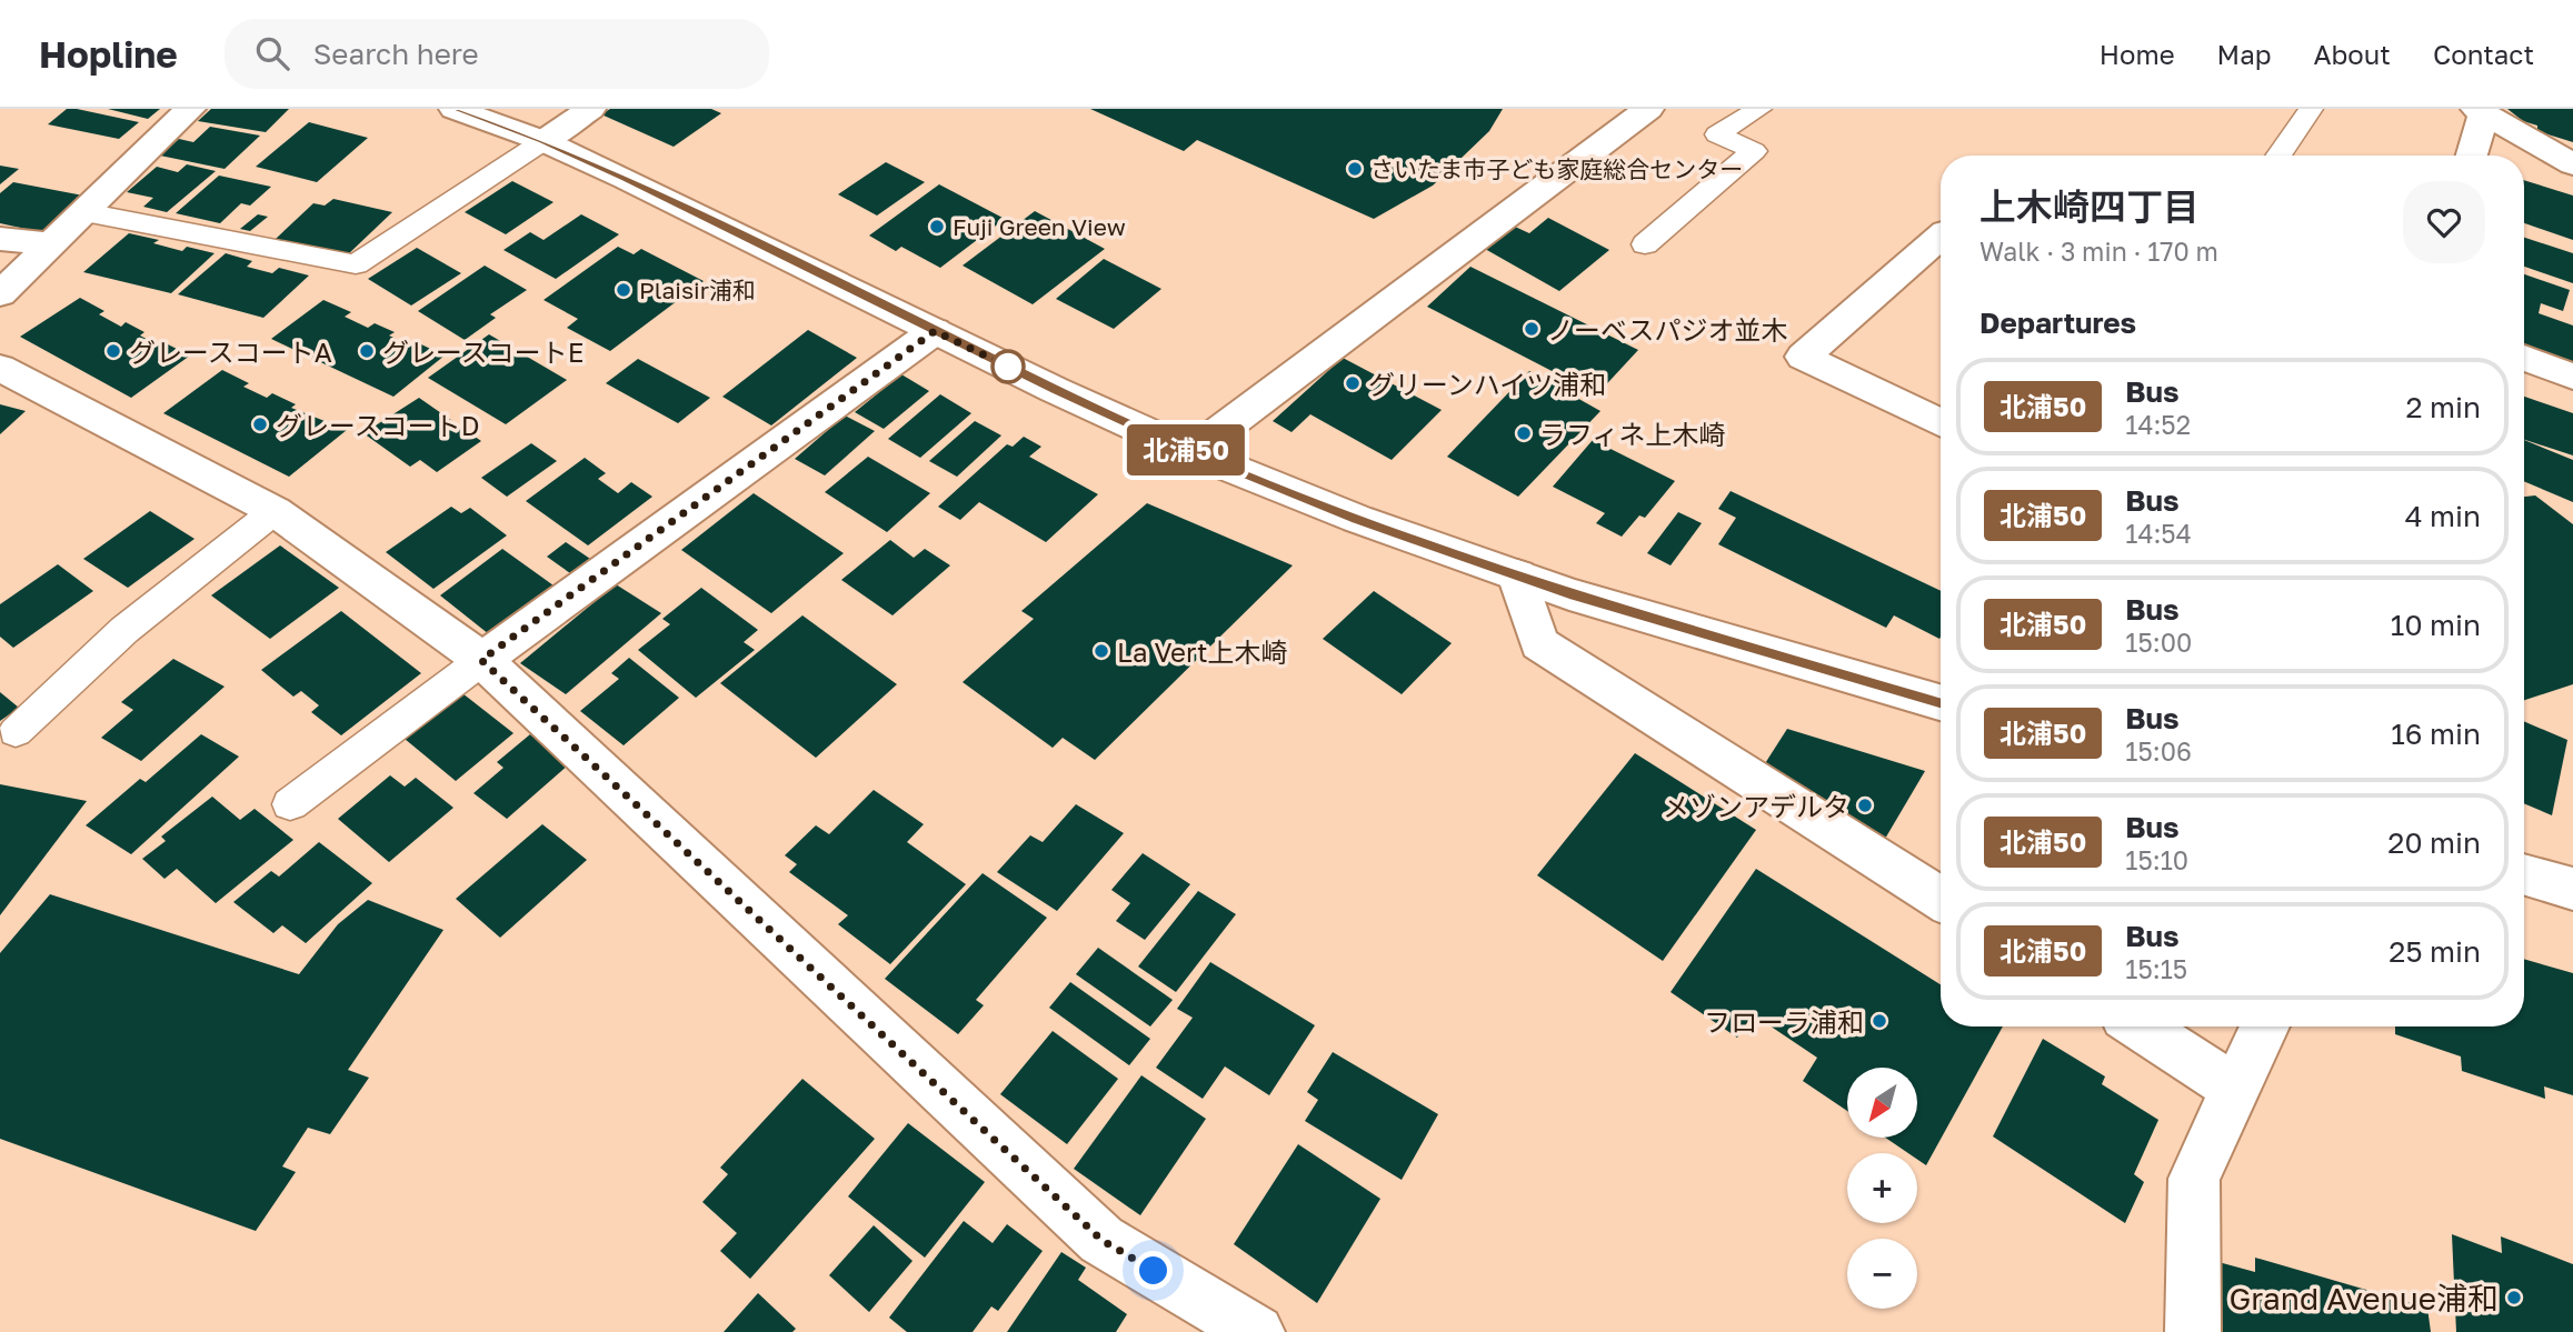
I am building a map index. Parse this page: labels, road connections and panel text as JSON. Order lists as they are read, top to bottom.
{
  "places": [
    "さいたま市子ども家庭総合センター",
    "Fuji Green View",
    "Plaisir浦和",
    "ノーベスパジオ並木",
    "グレースコートA",
    "グレースコートE",
    "グリーンハイツ浦和",
    "グレースコートD",
    "ラフィネ上木崎",
    "La Vert上木崎",
    "メゾンアデルタ",
    "フローラ浦和",
    "Grand Avenue浦和"
  ],
  "lines": ["bus line 北浦50"],
  "north": "bottom left",
  "page": {
    "header": "Hopline",
    "search": "Search here",
    "nav": [
      "Home",
      "Map",
      "About",
      "Contact"
    ],
    "on_map": "北浦50",
    "heading": [
      ["上木崎四丁目", "Walk · 3 min · 170 m"],
      "Departures"
    ],
    "list": [
      {
        "mark": "北浦50",
        "name": "Bus",
        "note": "14:52",
        "value": "2 min"
      },
      {
        "mark": "北浦50",
        "name": "Bus",
        "note": "14:54",
        "value": "4 min"
      },
      {
        "mark": "北浦50",
        "name": "Bus",
        "note": "15:00",
        "value": "10 min"
      },
      {
        "mark": "北浦50",
        "name": "Bus",
        "note": "15:06",
        "value": "16 min"
      },
      {
        "mark": "北浦50",
        "name": "Bus",
        "note": "15:10",
        "value": "20 min"
      },
      {
        "mark": "北浦50",
        "name": "Bus",
        "note": "15:15",
        "value": "25 min"
      }
    ],
    "map_buttons": ["+", "−"]
  }
}
